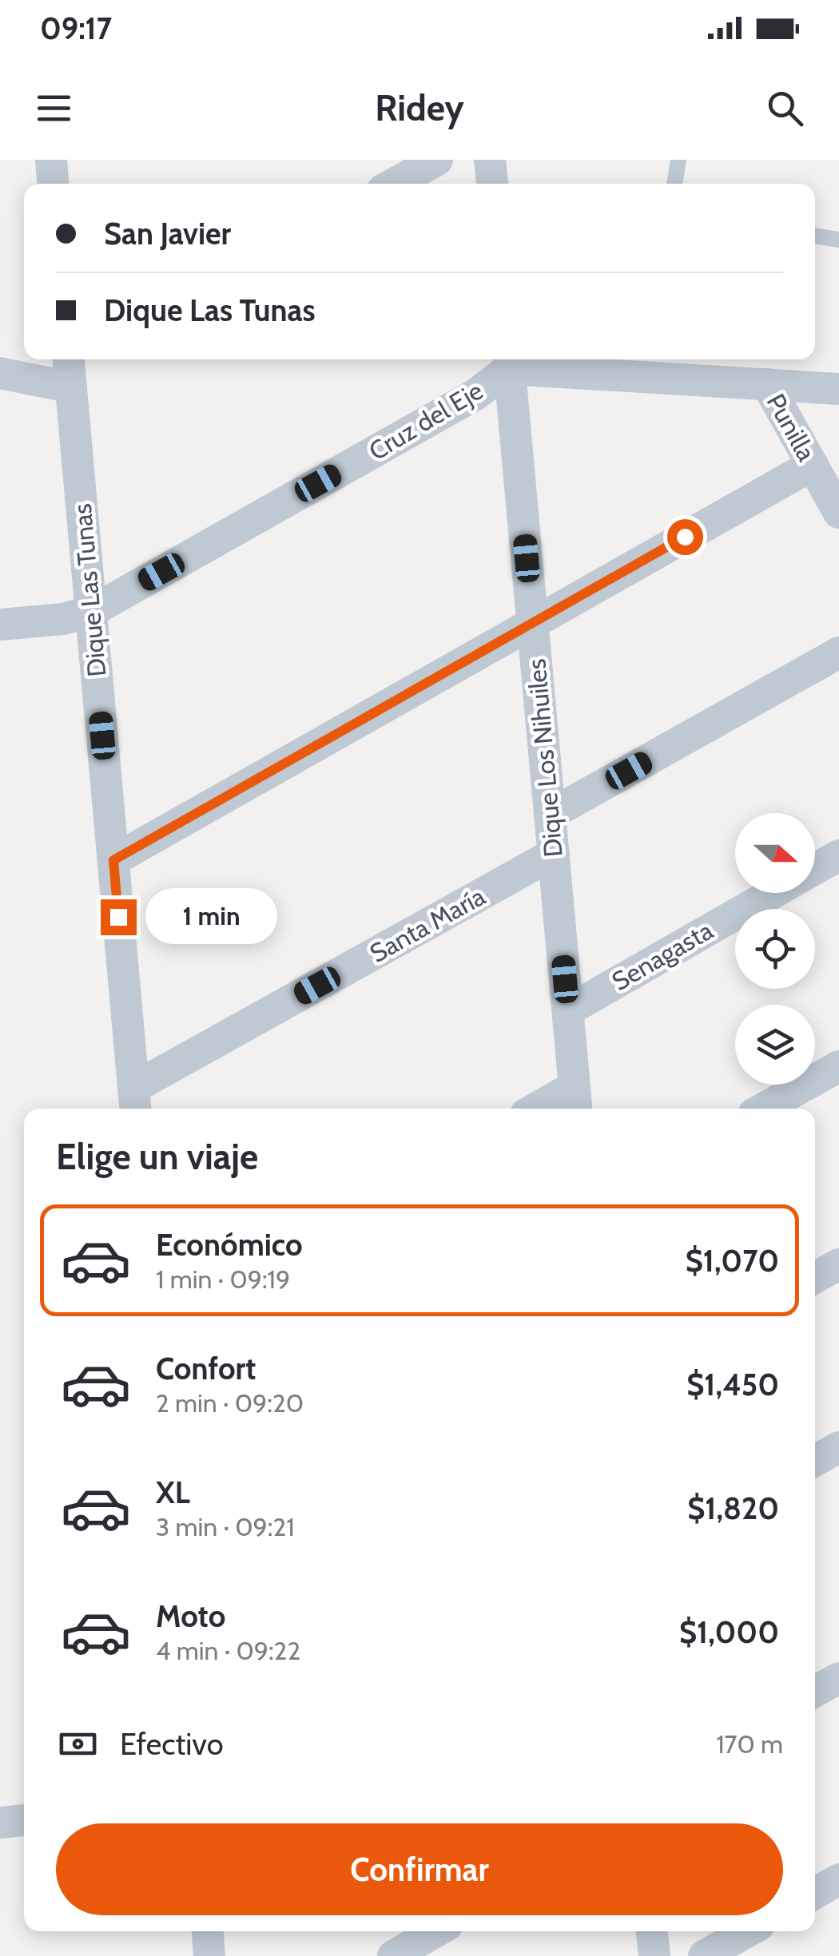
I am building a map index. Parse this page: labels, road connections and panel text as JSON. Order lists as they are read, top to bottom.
{
  "streets": {
    "street": [
      "Cruz del Eje",
      "Punilla",
      "Dique Las Tunas",
      "Dique Los Nihuiles",
      "Santa María",
      "Senagasta"
    ]
  },
  "crossings": [
    ["Cruz del Eje", "Punilla"],
    ["Cruz del Eje", "Dique Las Tunas"],
    ["Cruz del Eje", "Dique Los Nihuiles"],
    ["Dique Las Tunas", "Santa María"],
    ["Dique Los Nihuiles", "Santa María"],
    ["Dique Los Nihuiles", "Senagasta"]
  ],
  "north": "right",
  "page": {
    "status": "09:17",
    "header": "Ridey",
    "banner": ["San Javier", "Dique Las Tunas"],
    "bubble": "1 min",
    "heading": "Elige un viaje",
    "list": [
      {
        "name": "Económico",
        "note": "1 min · 09:19",
        "value": "$1,070"
      },
      {
        "name": "Confort",
        "note": "2 min · 09:20",
        "value": "$1,450"
      },
      {
        "name": "XL",
        "note": "3 min · 09:21",
        "value": "$1,820"
      },
      {
        "name": "Moto",
        "note": "4 min · 09:22",
        "value": "$1,000"
      }
    ],
    "pay": ["Efectivo", "170 m"],
    "buttons": "Confirmar"
  }
}
